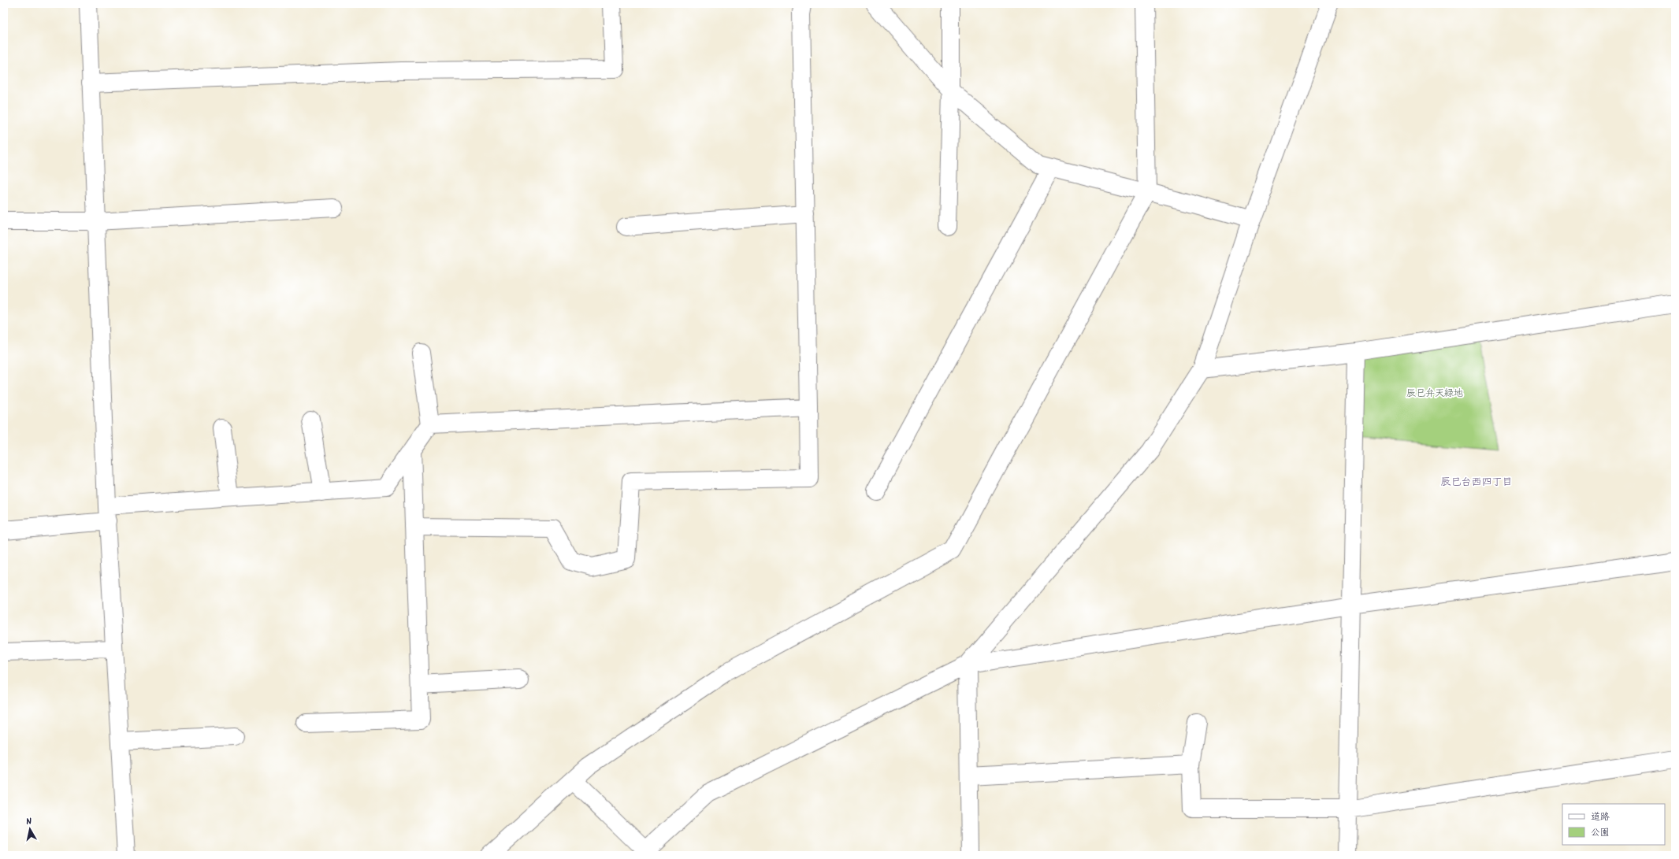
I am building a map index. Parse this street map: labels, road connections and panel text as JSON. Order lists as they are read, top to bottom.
{
  "districts": ["辰巳台西四丁目"],
  "parks": ["辰巳弁天緑地"],
  "legend": ["道路", "公園"],
  "north": "top"
}
